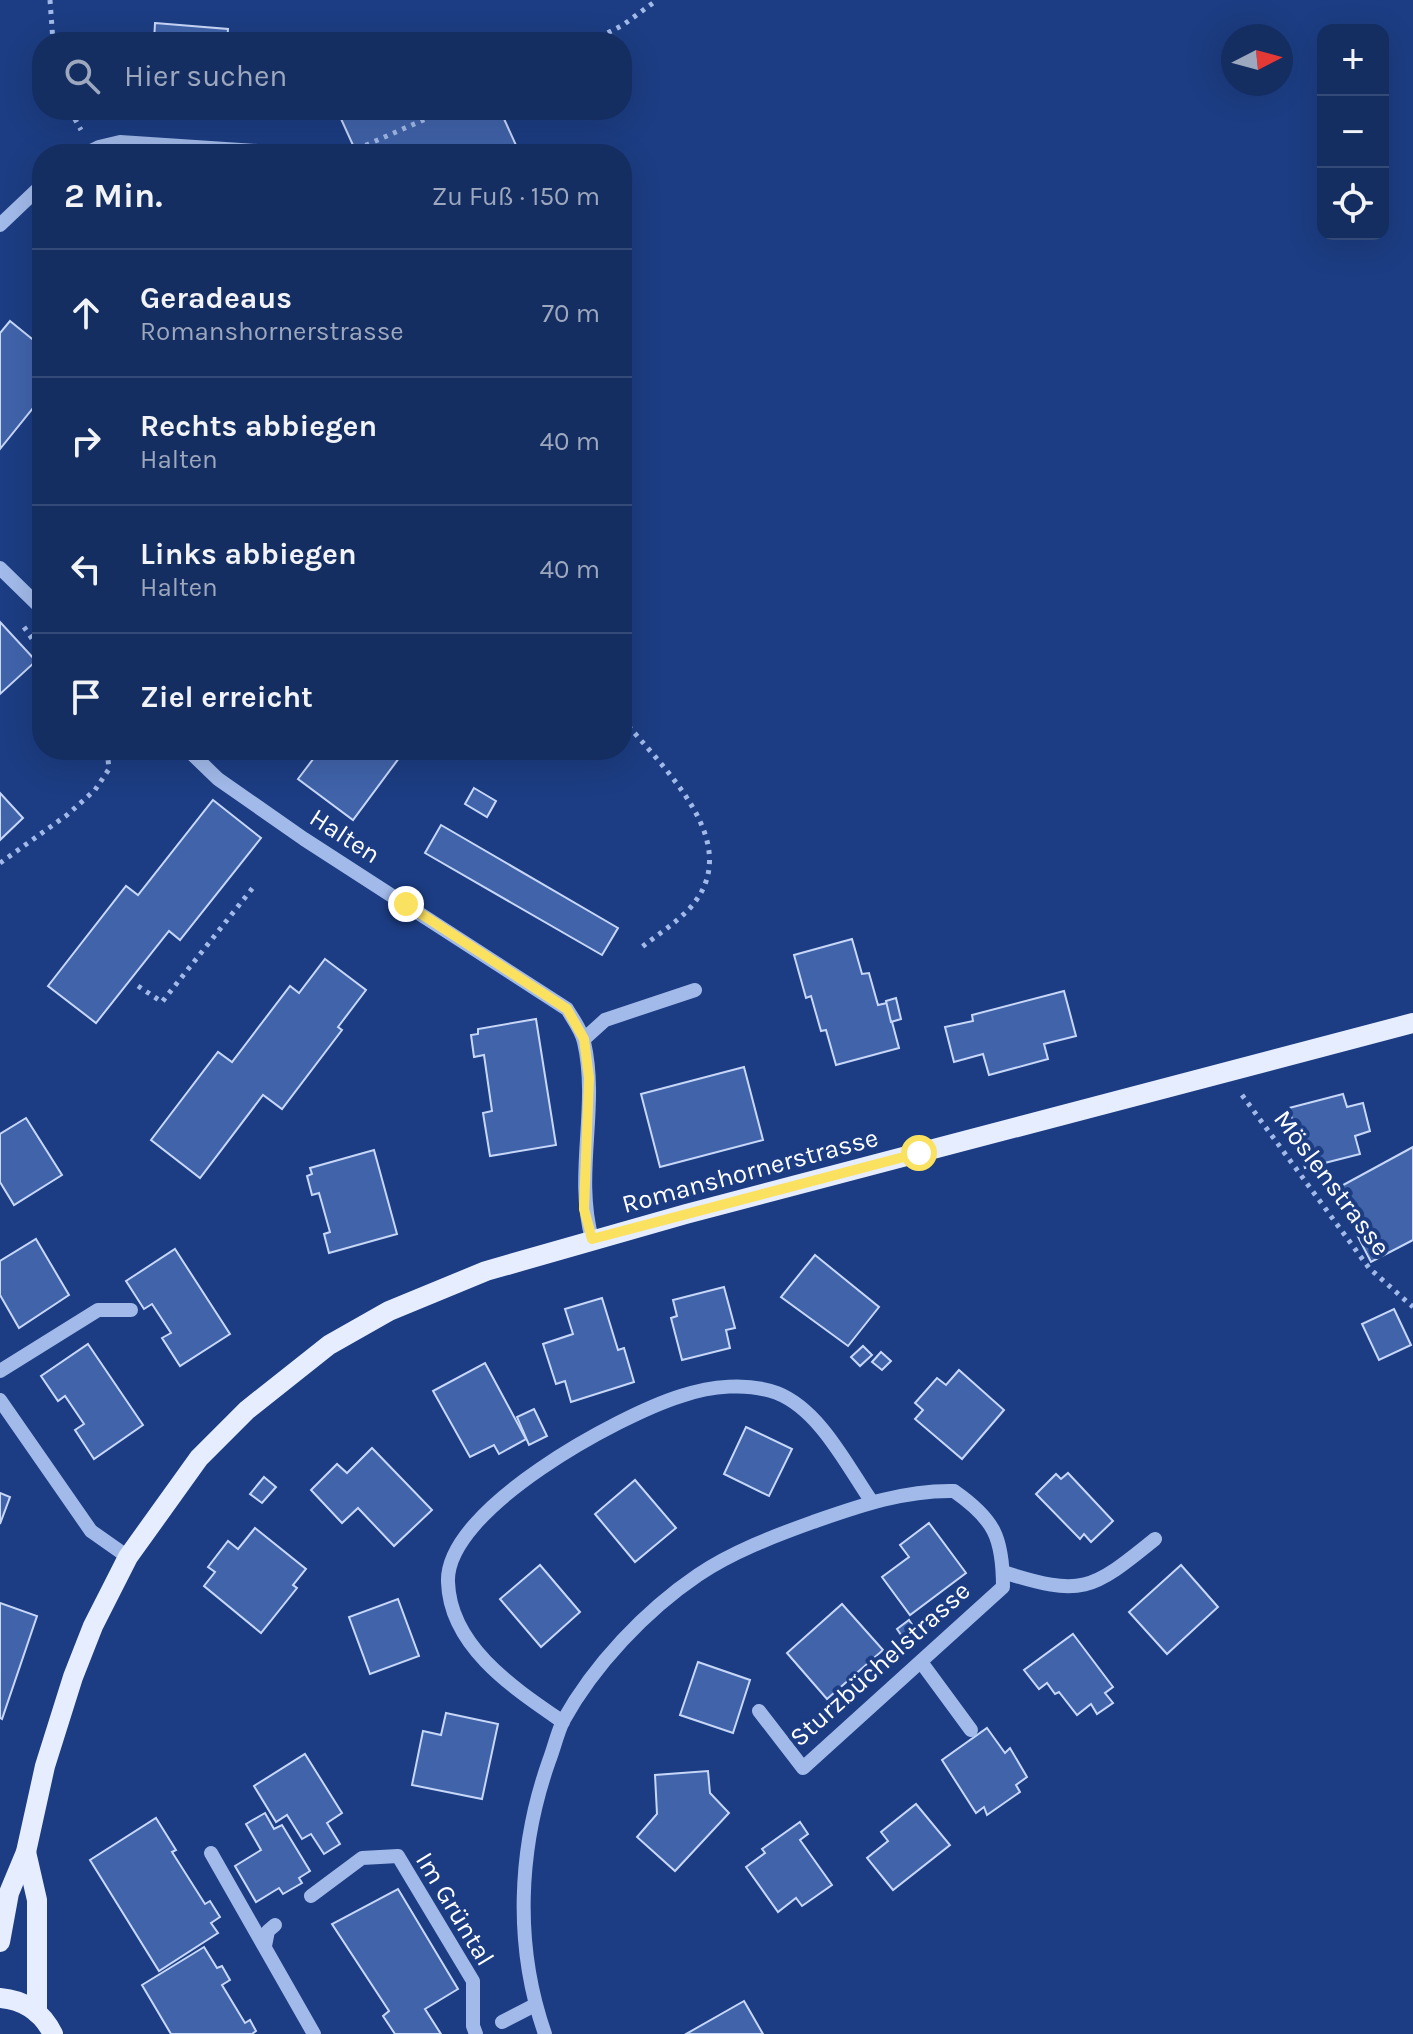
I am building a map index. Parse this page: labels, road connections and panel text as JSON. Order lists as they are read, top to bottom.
{
  "streets": {
    "main road": ["Romanshornerstrasse"],
    "street": ["Halten", "Sturzbüchelstrasse", "Im Grüntal"],
    "path": ["Möslenstrasse"]
  },
  "crossings": [
    ["Halten", "Romanshornerstrasse"],
    ["Romanshornerstrasse", "Möslenstrasse"]
  ],
  "north": "right",
  "page": {
    "map_buttons": ["+", "−"],
    "search": "Hier suchen",
    "heading": ["2 Min.", "Zu Fuß · 150 m"],
    "list": [
      ["Geradeaus", "Romanshornerstrasse", "70 m"],
      ["Rechts abbiegen", "Halten", "40 m"],
      ["Links abbiegen", "Halten", "40 m"],
      "Ziel erreicht"
    ]
  }
}
